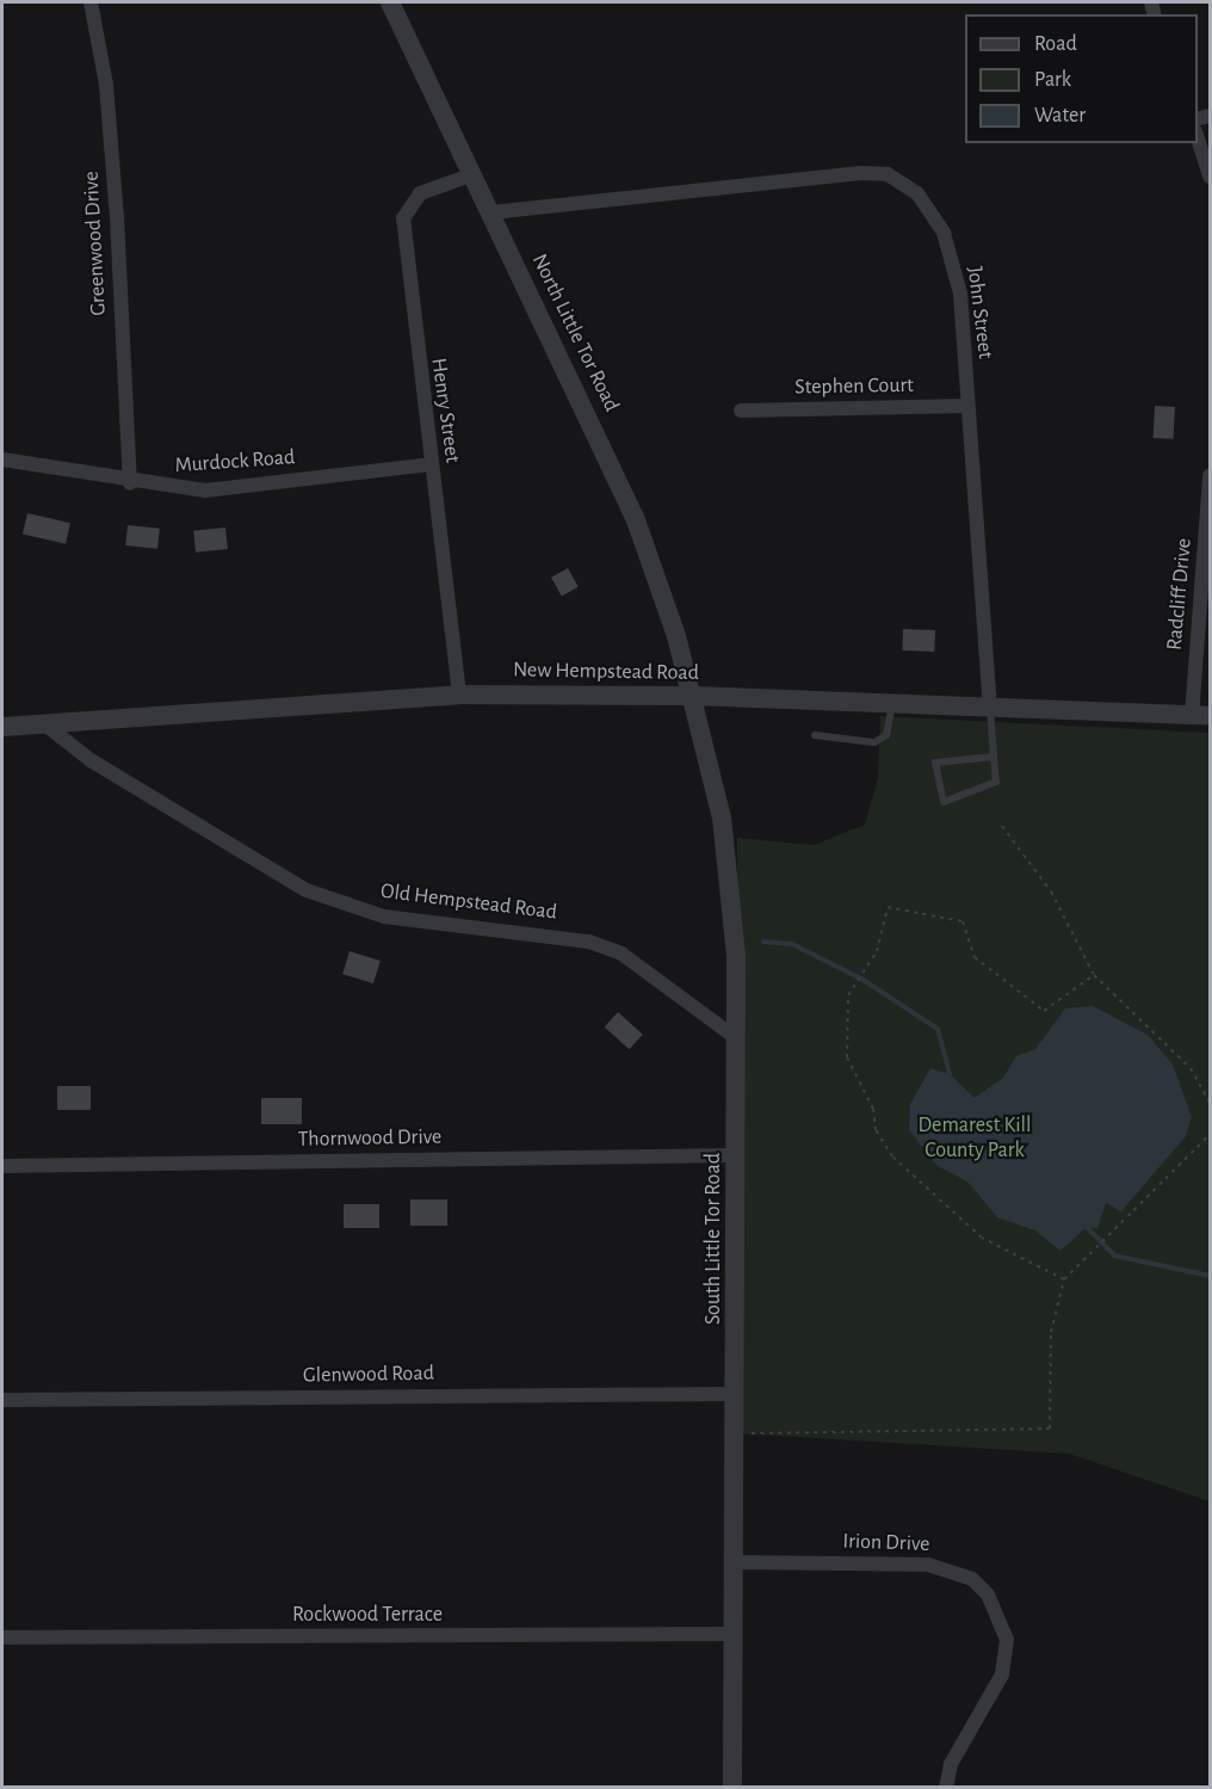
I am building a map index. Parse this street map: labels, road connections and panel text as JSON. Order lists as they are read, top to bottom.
{
  "streets": {
    "street": [
      "Greenwood Drive",
      "John Street",
      "North Little Tor Road",
      "Stephen Court",
      "Henry Street",
      "Murdock Road",
      "Radcliff Drive",
      "New Hempstead Road",
      "Old Hempstead Road",
      "Thornwood Drive",
      "South Little Tor Road",
      "Glenwood Road",
      "Irion Drive",
      "Rockwood Terrace"
    ]
  },
  "crossings": [
    ["Greenwood Drive", "Murdock Road"],
    ["John Street", "North Little Tor Road"],
    ["John Street", "Stephen Court"],
    ["John Street", "New Hempstead Road"],
    ["North Little Tor Road", "Henry Street"],
    ["North Little Tor Road", "New Hempstead Road"],
    ["North Little Tor Road", "South Little Tor Road"],
    ["Henry Street", "Murdock Road"],
    ["Henry Street", "New Hempstead Road"],
    ["Radcliff Drive", "New Hempstead Road"],
    ["New Hempstead Road", "Old Hempstead Road"],
    ["New Hempstead Road", "South Little Tor Road"],
    ["Old Hempstead Road", "South Little Tor Road"],
    ["Thornwood Drive", "South Little Tor Road"],
    ["South Little Tor Road", "Glenwood Road"],
    ["South Little Tor Road", "Irion Drive"],
    ["South Little Tor Road", "Rockwood Terrace"]
  ],
  "parks": ["Demarest Kill County Park"],
  "legend": ["Road", "Park", "Water"]
}
